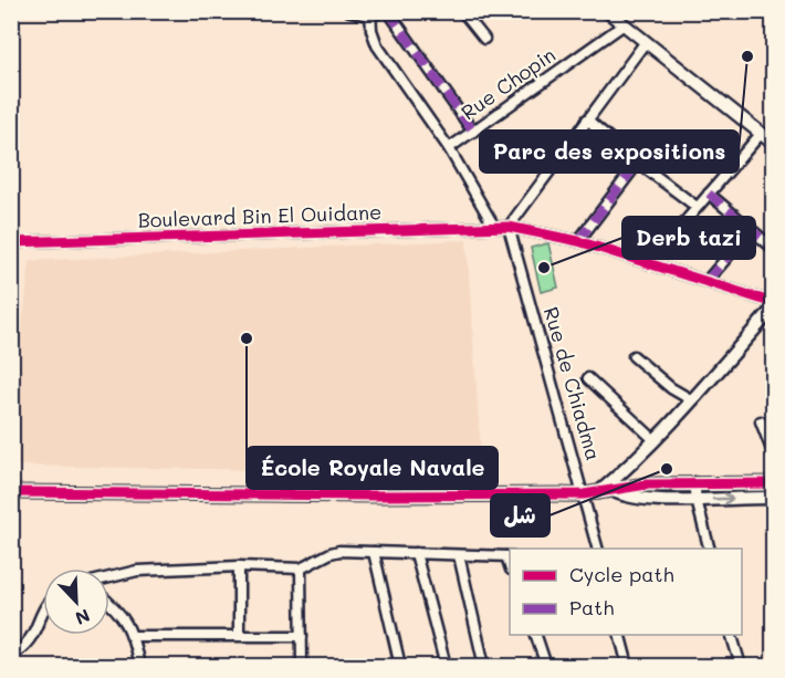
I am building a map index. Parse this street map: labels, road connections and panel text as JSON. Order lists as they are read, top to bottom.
{
  "streets": {
    "street": ["Rue Chopin", "Boulevard Bin El Ouidane", "Rue de Chiadma"]
  },
  "crossings": [
    ["Boulevard Bin El Ouidane", "Rue de Chiadma"]
  ],
  "places": [
    "Parc des expositions",
    "Derb tazi",
    "École Royale Navale",
    "شل"
  ],
  "legend": ["Cycle path", "Path"],
  "north": "bottom right"
}
